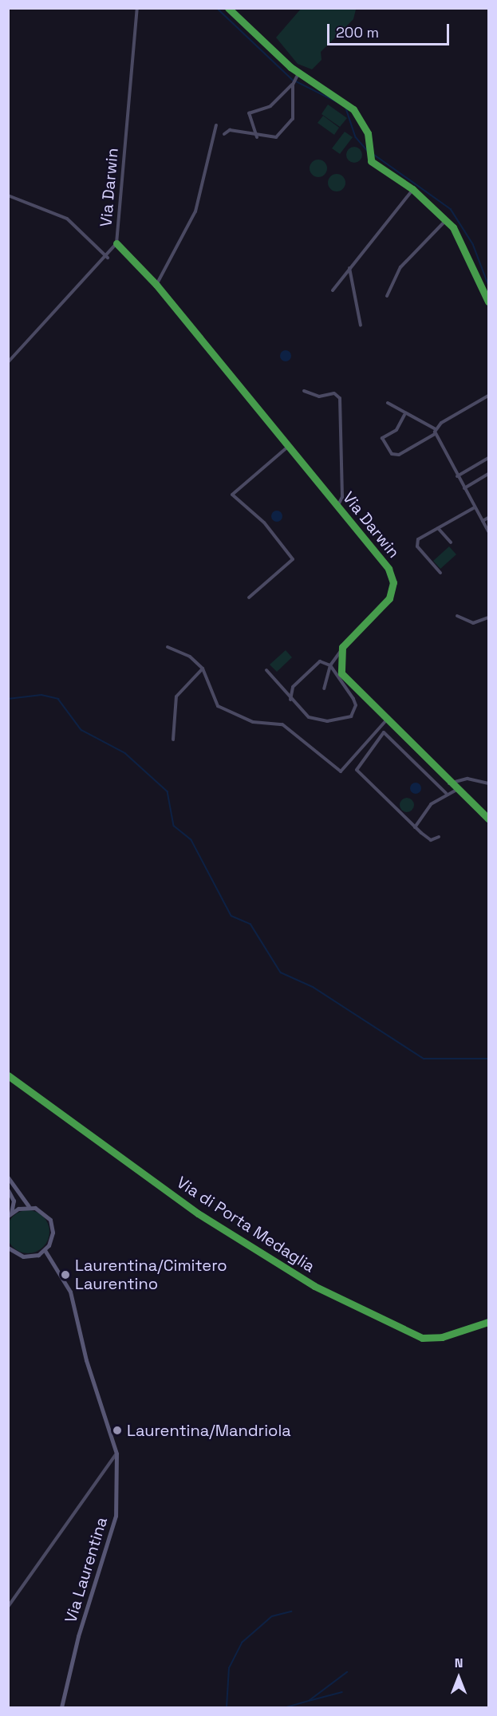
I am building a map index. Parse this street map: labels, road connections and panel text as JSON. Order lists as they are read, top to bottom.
{
  "streets": {
    "main road": ["Via di Porta Medaglia", "Via Laurentina"],
    "street": ["Via Darwin"]
  },
  "places": ["Laurentina/Cimitero Laurentino", "Laurentina/Mandriola"],
  "scale_bar": "200 m",
  "north": "top"
}
